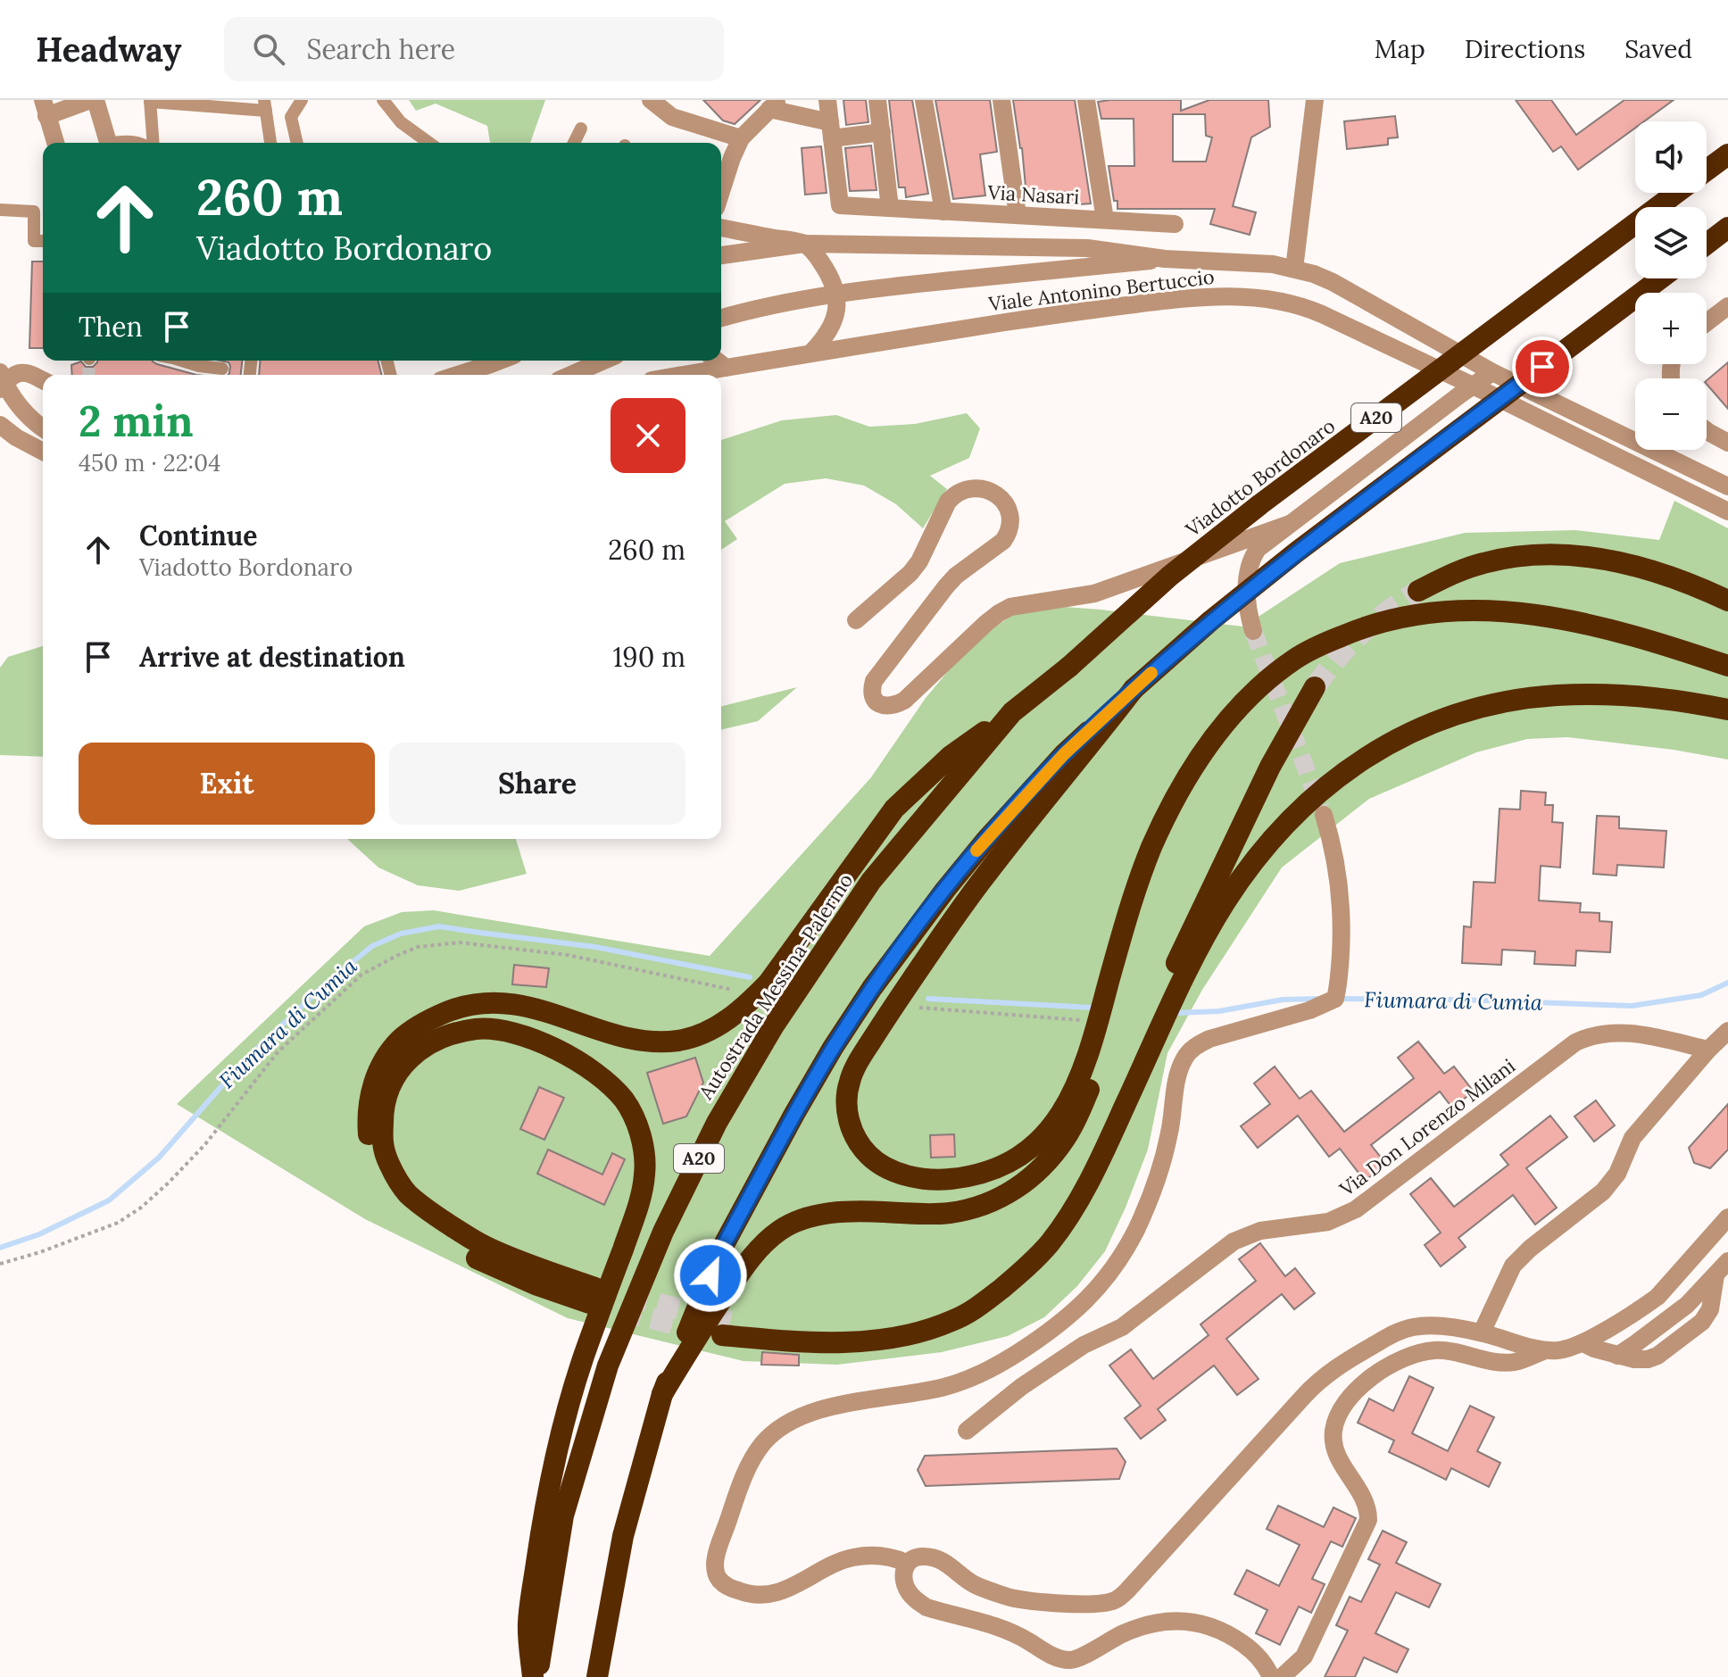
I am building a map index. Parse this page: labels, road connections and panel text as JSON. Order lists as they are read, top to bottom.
{
  "streets": {
    "highway": ["A20", "Viadotto Bordonaro", "Autostrada Messina-Palermo"],
    "street": ["Via Nasari", "Viale Antonino Bertuccio", "Via Don Lorenzo Milani"]
  },
  "crossings": [
    ["Viadotto Bordonaro", "Autostrada Messina-Palermo"]
  ],
  "water": ["Fiumara di Cumia"],
  "page": {
    "header": "Headway",
    "search": "Search here",
    "nav": ["Map", "Directions", "Saved"],
    "map_buttons": ["+", "−"],
    "turn": ["260 m", "Viadotto Bordonaro"],
    "then": "Then",
    "heading": ["2 min", "450 m · 22:04"],
    "list": [
      {
        "name": "Continue",
        "note": "Viadotto Bordonaro",
        "value": "260 m"
      },
      {
        "name": "Arrive at destination",
        "value": "190 m"
      }
    ],
    "buttons": ["Exit", "Share"]
  }
}
